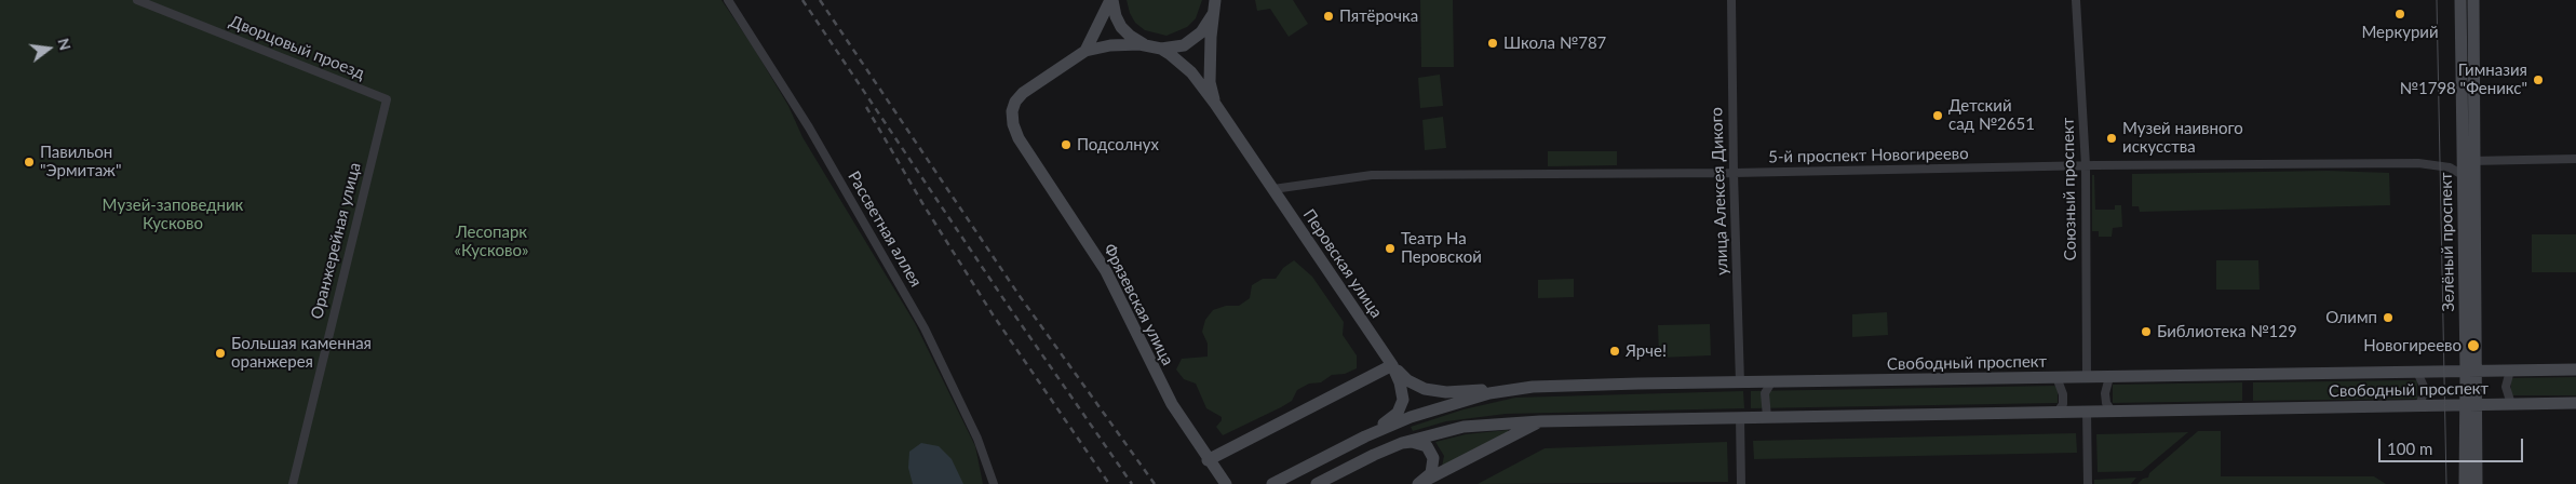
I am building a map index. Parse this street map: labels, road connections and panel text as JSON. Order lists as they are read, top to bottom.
{
  "streets": {
    "main road": [
      "Зелёный проспект",
      "Перовская улица",
      "Фрязевская улица",
      "Свободный проспект"
    ],
    "street": [
      "Дворцовый проезд",
      "5-й проспект Новогиреево",
      "Союзный проспект",
      "улица Алексея Дикого",
      "Рассветная аллея",
      "Оранжерейная улица"
    ]
  },
  "crossings": [
    ["Дворцовый проезд", "Оранжерейная улица"],
    ["5-й проспект Новогиреево", "Союзный проспект"],
    ["5-й проспект Новогиреево", "улица Алексея Дикого"],
    ["5-й проспект Новогиреево", "Зелёный проспект"],
    ["5-й проспект Новогиреево", "Перовская улица"],
    ["Союзный проспект", "Свободный проспект"],
    ["улица Алексея Дикого", "Свободный проспект"],
    ["Зелёный проспект", "Свободный проспект"],
    ["Перовская улица", "Свободный проспект"]
  ],
  "parks": ["Музей-заповедник Кусково", "Лесопарк «Кусково»"],
  "places": [
    "Меркурий",
    "Пятёрочка",
    "Школа №787",
    "Гимназия №1798 \"Феникс\"",
    "Детский сад №2651",
    "Музей наивного искусства",
    "Подсолнух",
    "Павильон \"Эрмитаж\"",
    "Театр На Перовской",
    "Олимп",
    "Библиотека №129",
    "Новогиреево",
    "Ярче!",
    "Большая каменная оранжерея"
  ],
  "scale_bar": "100 m",
  "north": "right"
}
